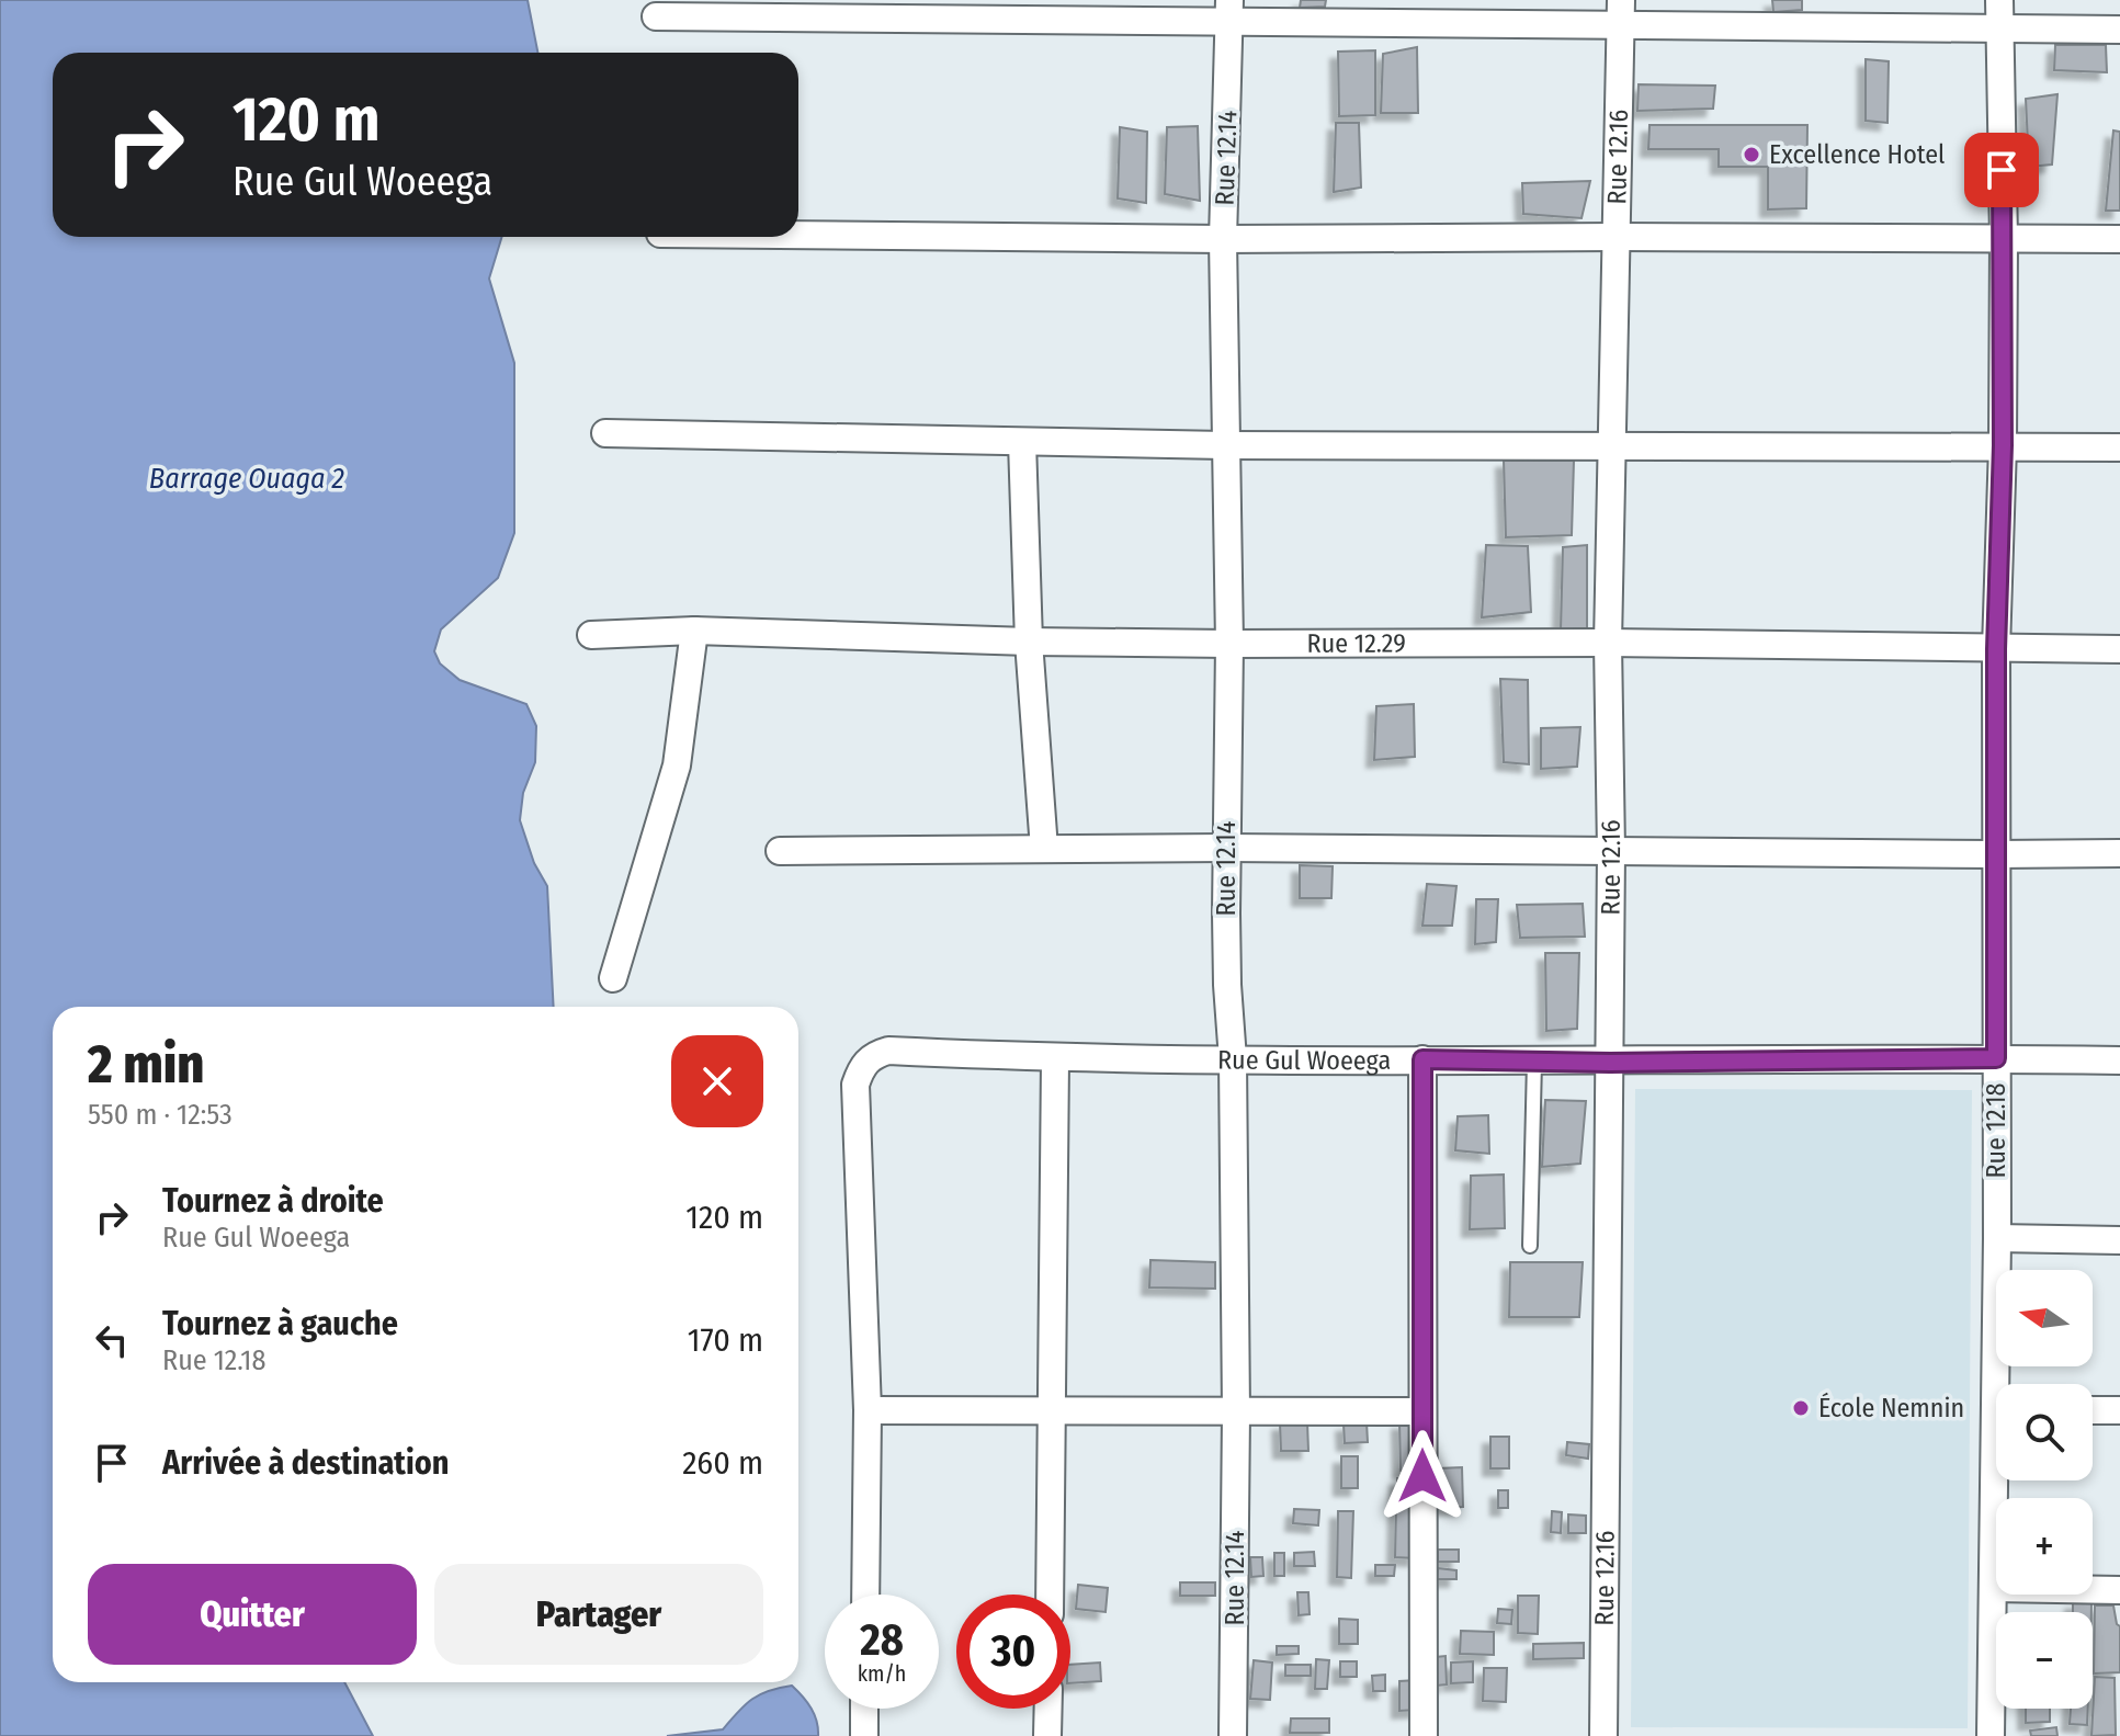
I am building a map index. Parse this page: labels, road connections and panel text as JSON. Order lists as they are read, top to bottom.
{
  "streets": {
    "street": [
      "Rue 12.14",
      "Rue 12.16",
      "Rue 12.29",
      "Rue Gul Woeega",
      "Rue 12.18"
    ]
  },
  "crossings": [
    ["Rue 12.14", "Rue 12.29"],
    ["Rue 12.14", "Rue Gul Woeega"],
    ["Rue 12.16", "Rue 12.29"],
    ["Rue 12.16", "Rue Gul Woeega"],
    ["Rue 12.29", "Rue 12.18"],
    ["Rue Gul Woeega", "Rue 12.18"]
  ],
  "water": ["Barrage Ouaga 2"],
  "places": ["Excellence Hotel", "École Nemnin"],
  "north": "left",
  "page": {
    "turn": ["120 m", "Rue Gul Woeega"],
    "heading": ["2 min", "550 m · 12:53"],
    "list": [
      {
        "name": "Tournez à droite",
        "note": "Rue Gul Woeega",
        "value": "120 m"
      },
      {
        "name": "Tournez à gauche",
        "note": "Rue 12.18",
        "value": "170 m"
      },
      {
        "name": "Arrivée à destination",
        "value": "260 m"
      }
    ],
    "map_buttons": ["+", "−"],
    "buttons": ["Quitter", "Partager"],
    "speed": "28 km/h",
    "limit": "30"
  }
}
